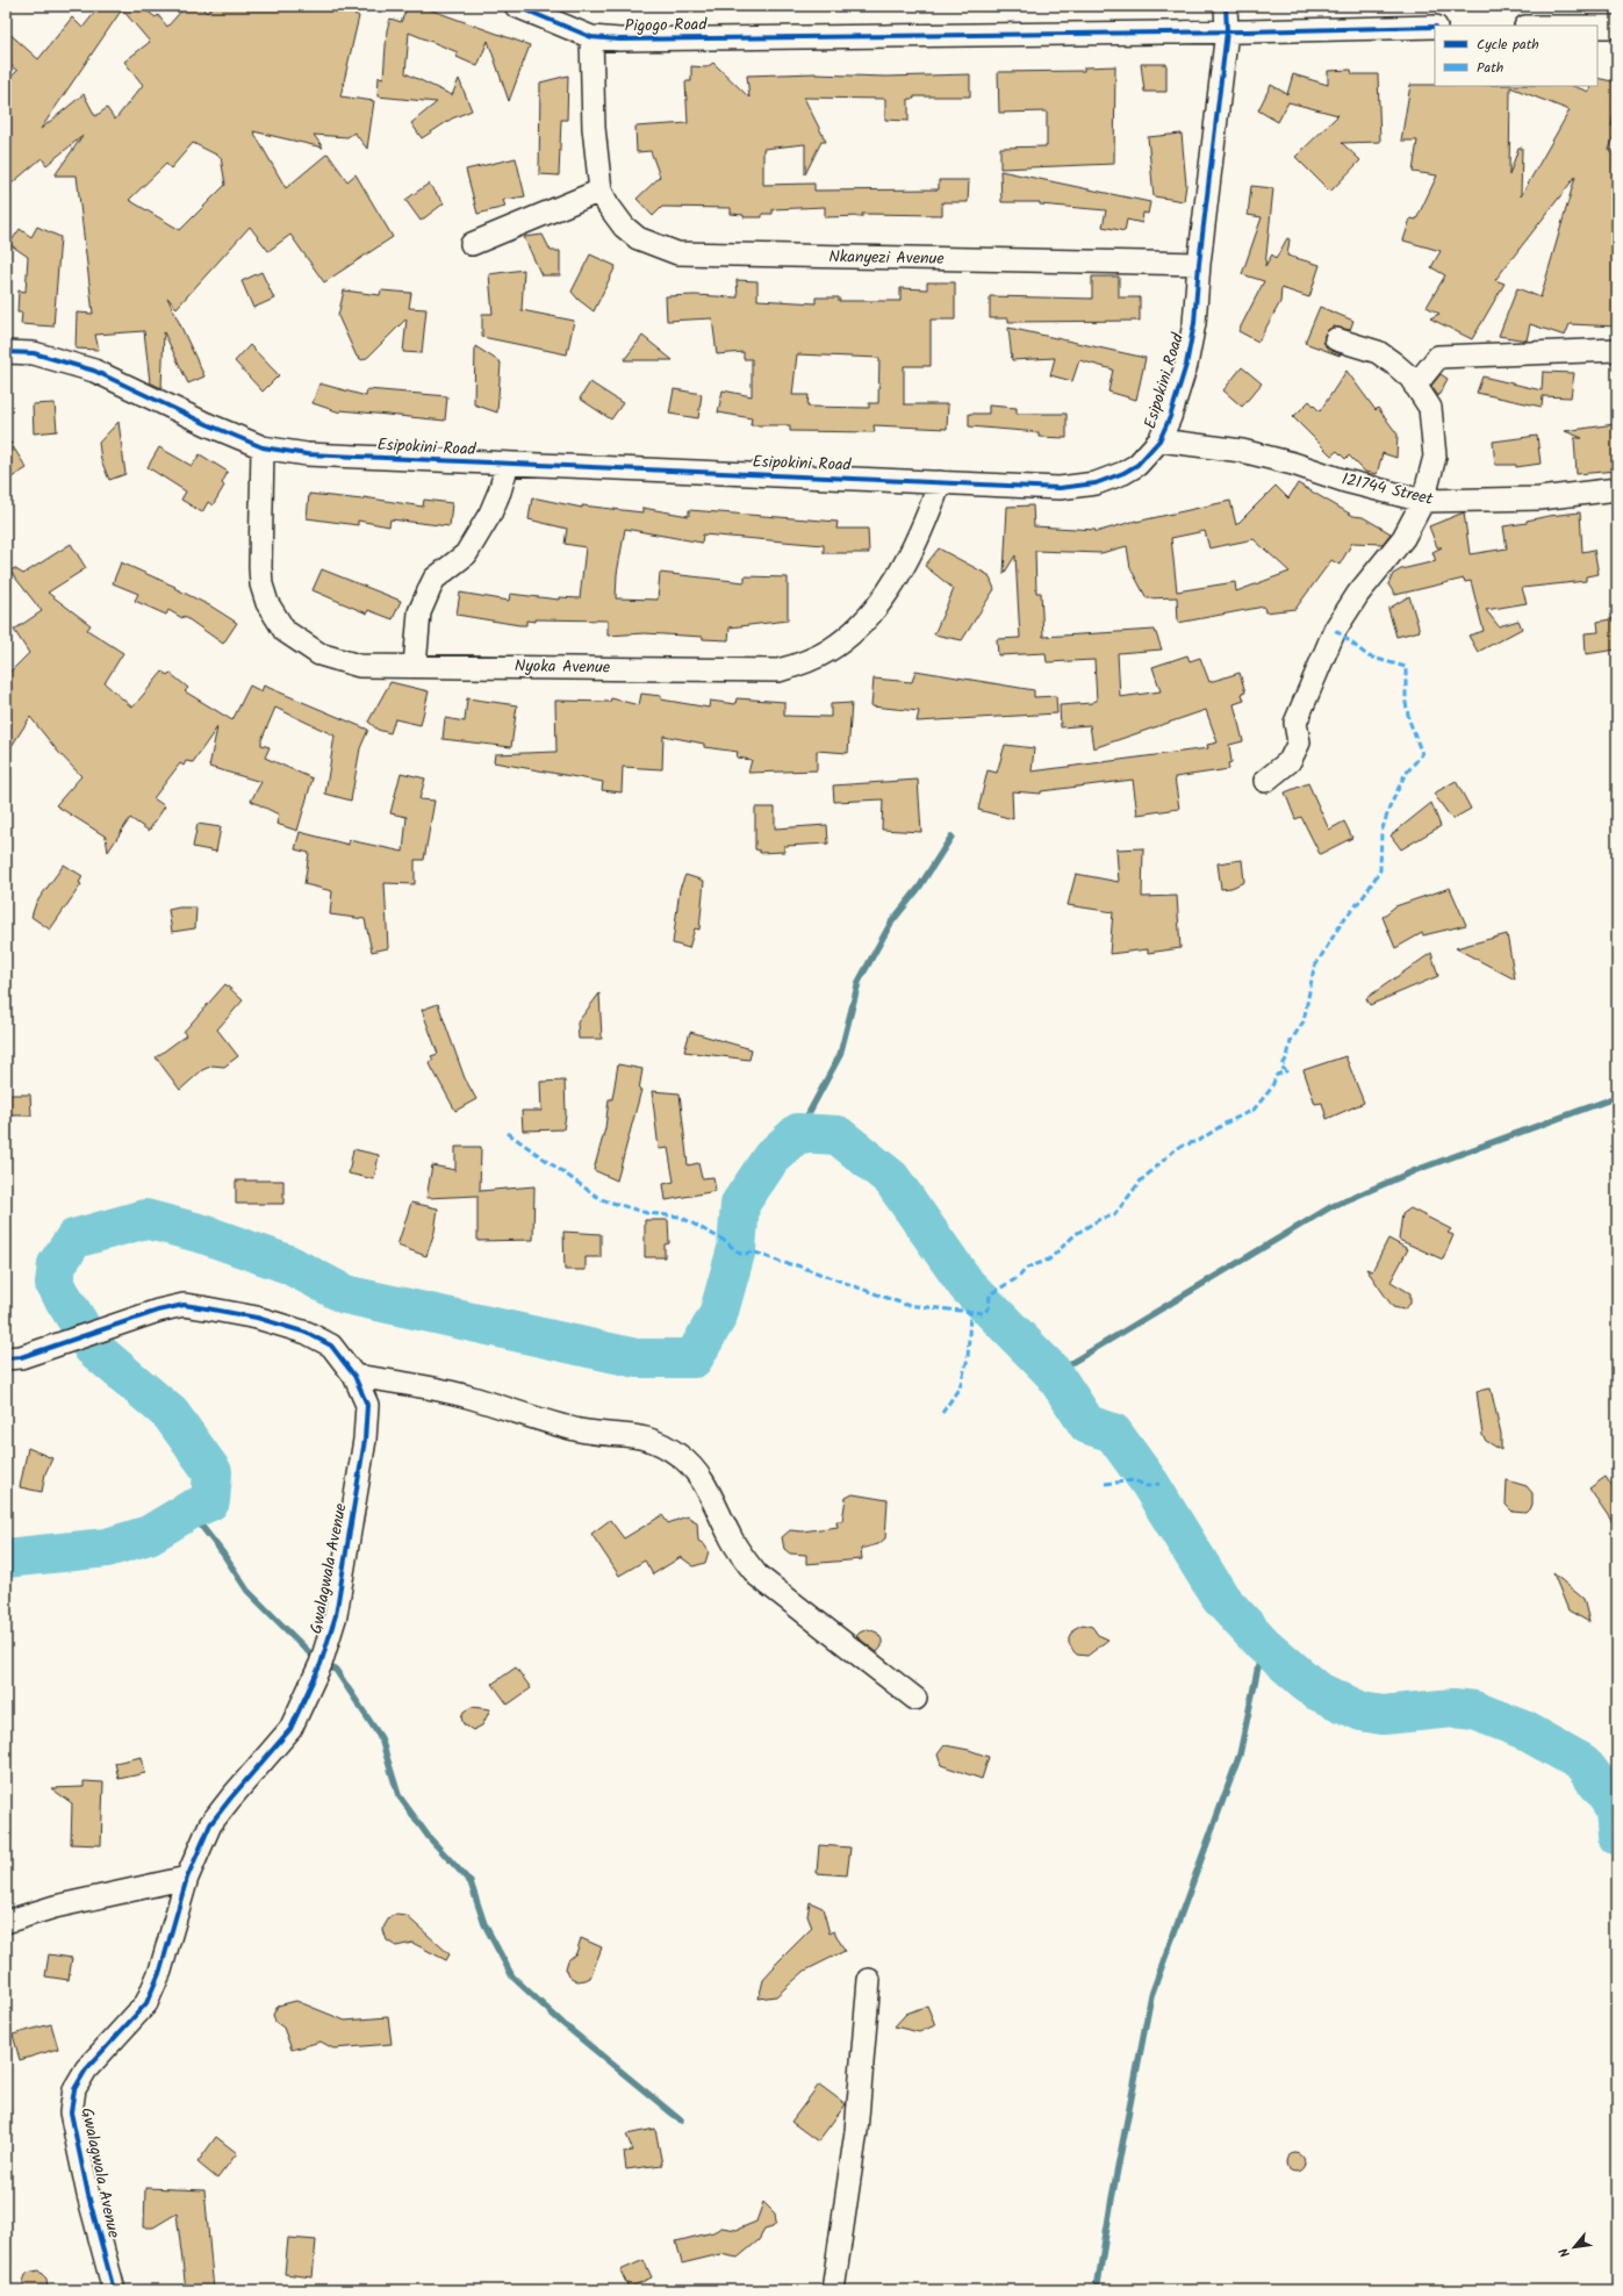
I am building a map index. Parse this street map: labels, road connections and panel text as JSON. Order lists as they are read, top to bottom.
{
  "streets": {
    "street": [
      "Pigogo Road",
      "Nkanyezi Avenue",
      "Esipokini Road",
      "121744 Street",
      "Nyoka Avenue",
      "Gwalagwala Avenue"
    ]
  },
  "crossings": [
    ["Pigogo Road", "Nkanyezi Avenue"],
    ["Pigogo Road", "Esipokini Road"],
    ["Nkanyezi Avenue", "Esipokini Road"],
    ["Esipokini Road", "121744 Street"],
    ["Esipokini Road", "Nyoka Avenue"]
  ],
  "legend": ["Cycle path", "Path"],
  "north": "bottom left"
}
